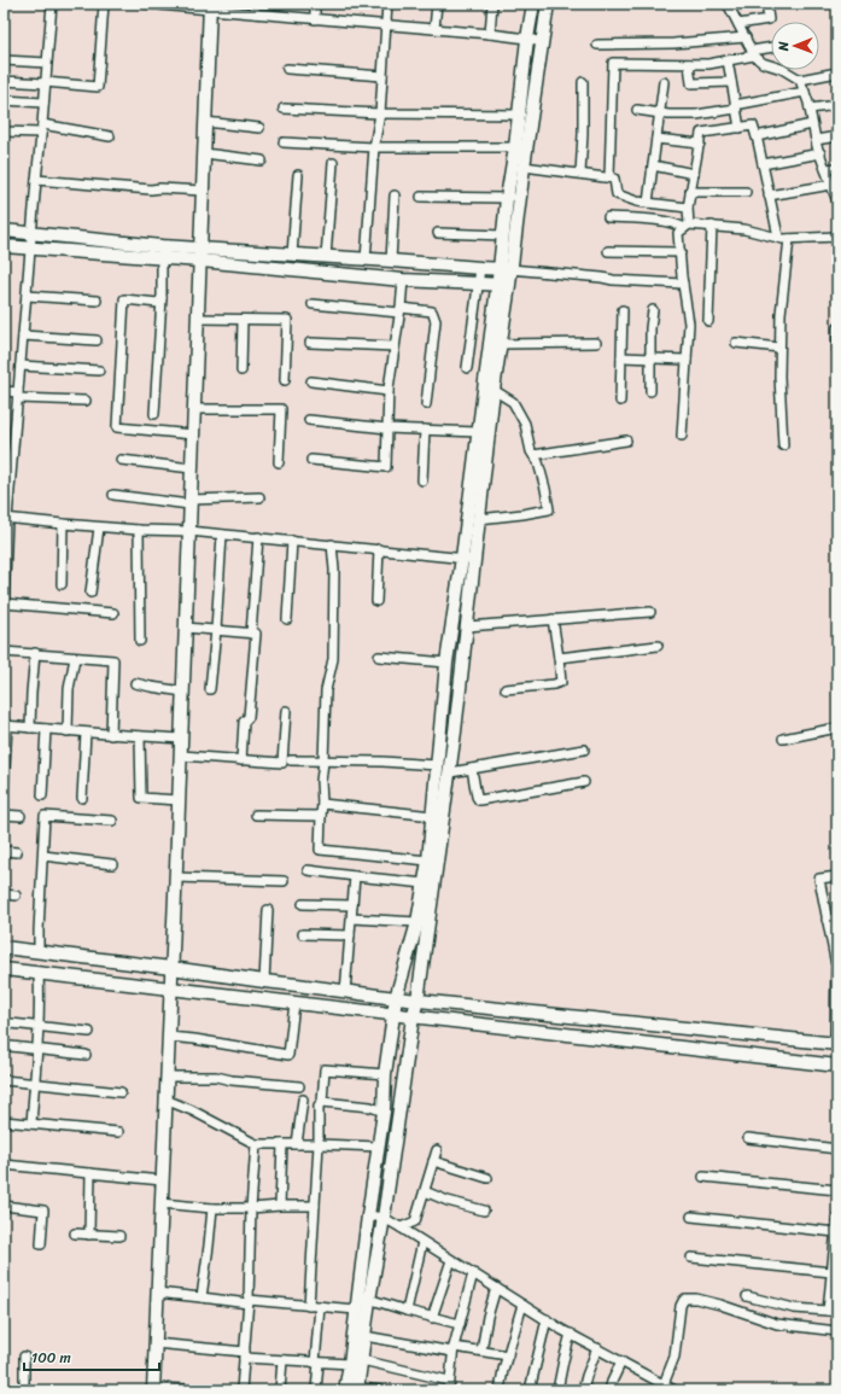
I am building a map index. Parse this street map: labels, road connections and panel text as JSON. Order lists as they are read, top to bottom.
{
  "scale_bar": "100 m",
  "north": "left"
}
